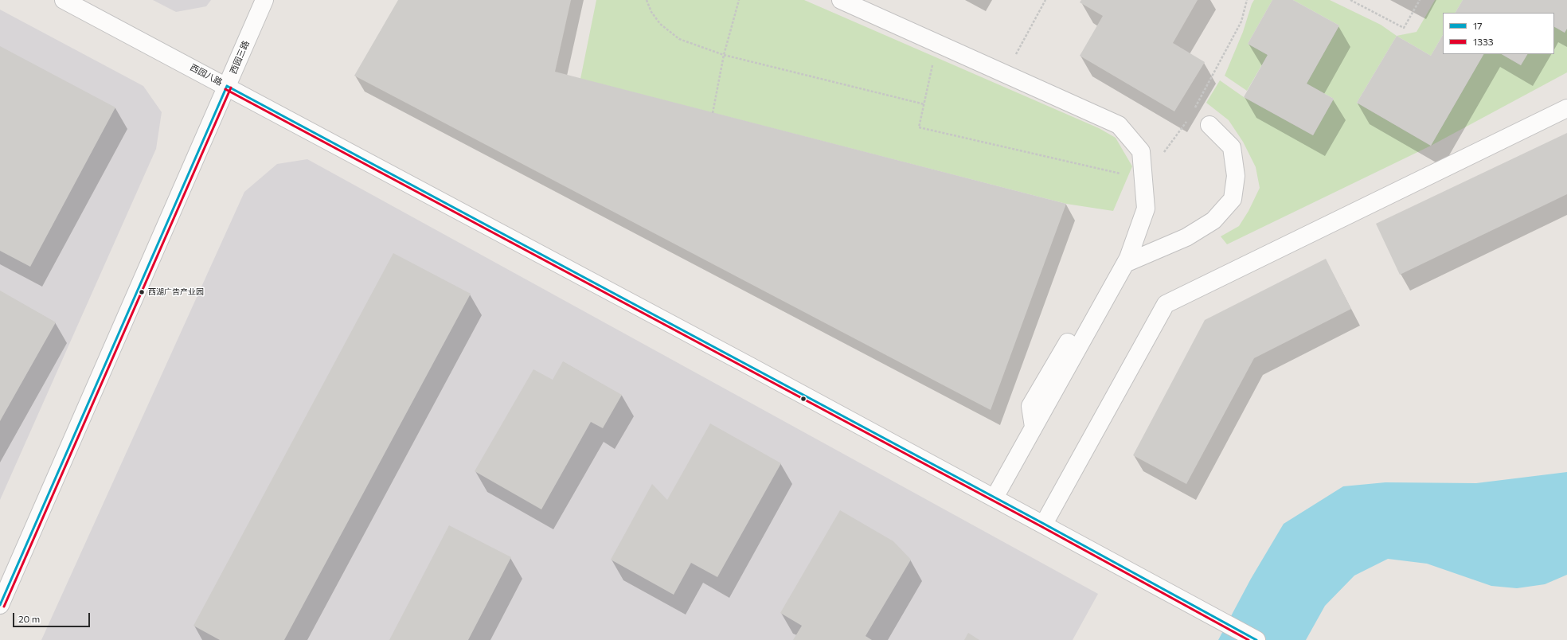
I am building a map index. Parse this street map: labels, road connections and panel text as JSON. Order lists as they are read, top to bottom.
{
  "streets": {
    "street": ["西园三路", "西园八路"]
  },
  "crossings": [
    ["西园三路", "西园八路"]
  ],
  "places": ["西湖广告产业园"],
  "lines": ["transit line 17", "transit line 1333"],
  "legend": ["17", "1333"],
  "scale_bar": "20 m"
}
